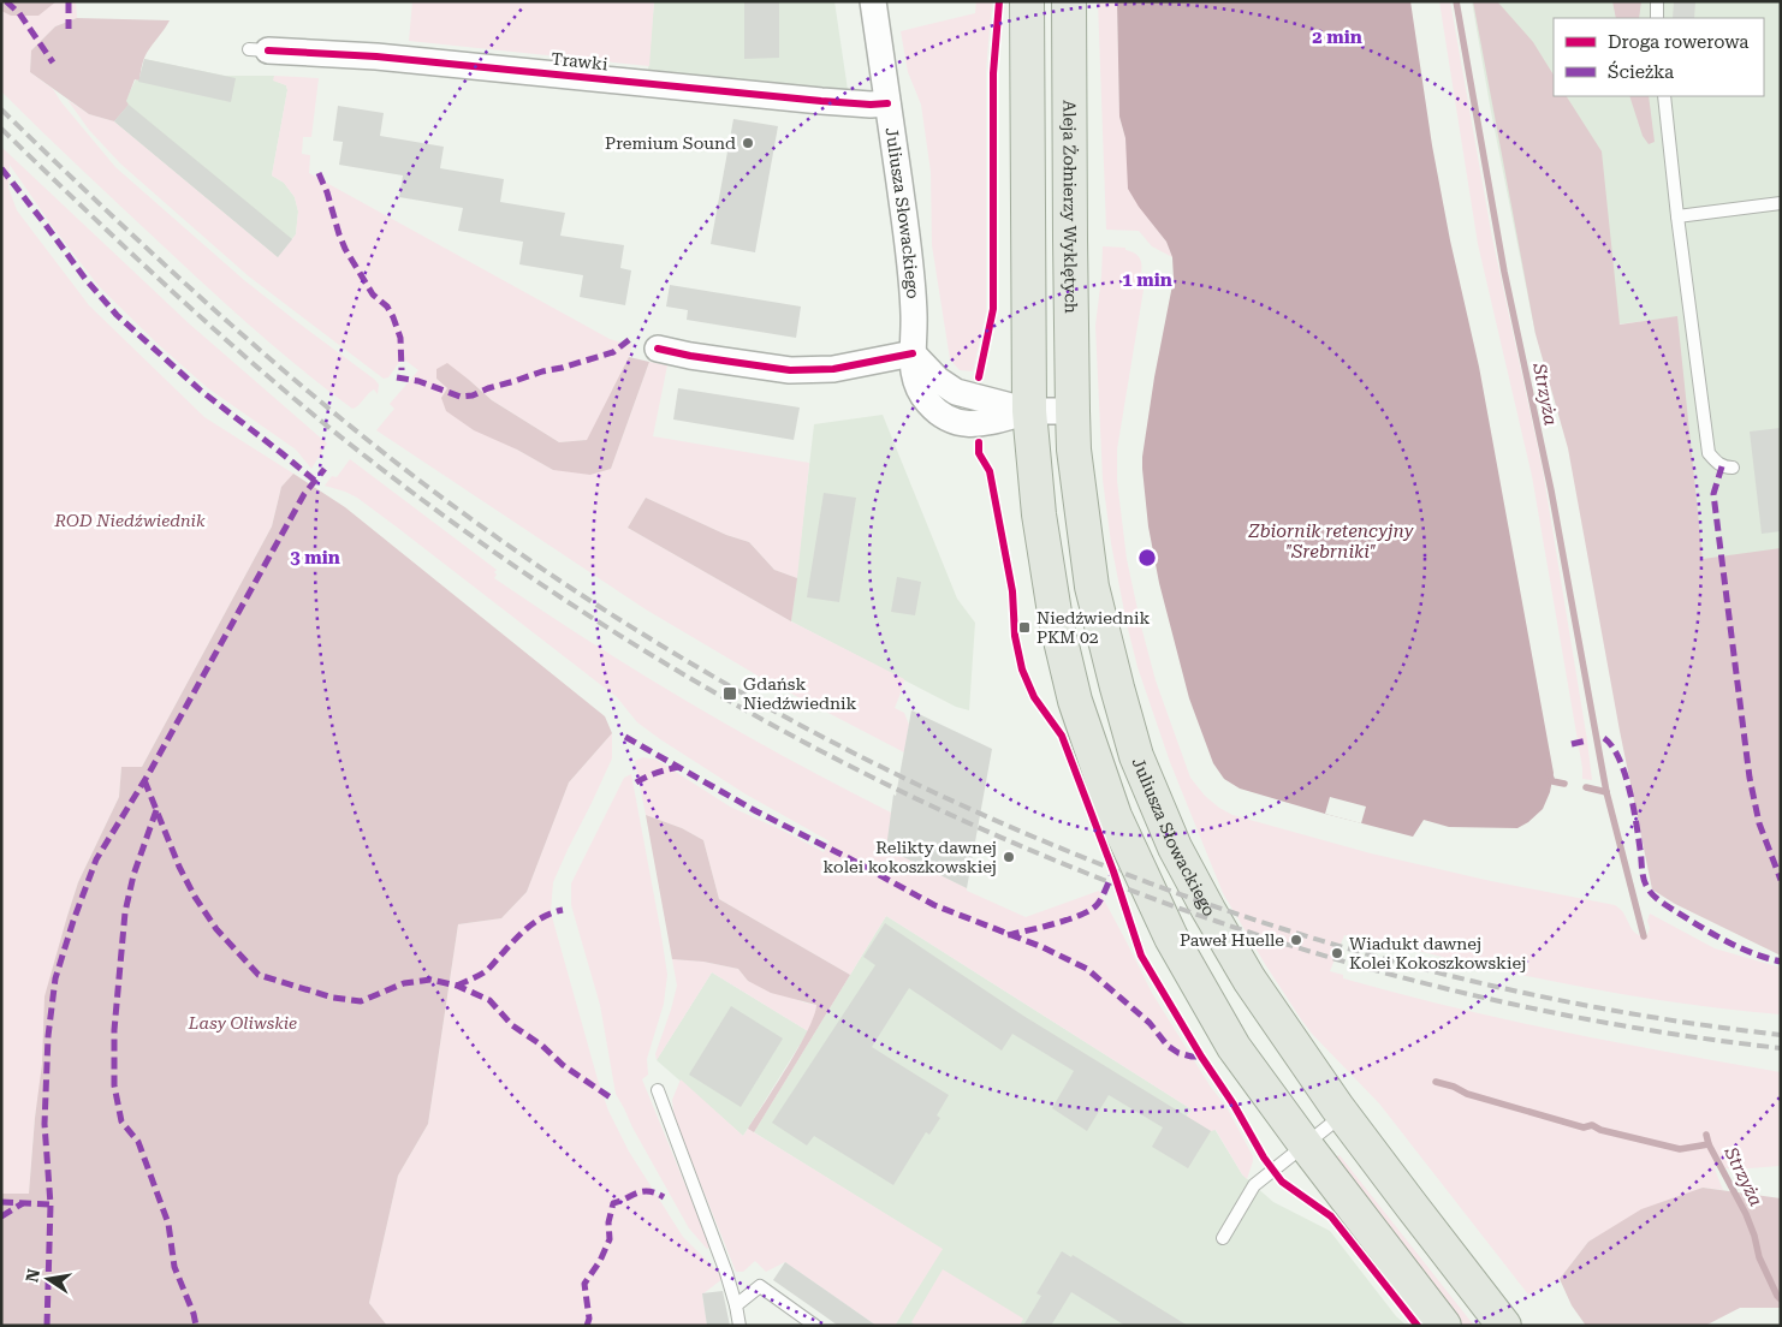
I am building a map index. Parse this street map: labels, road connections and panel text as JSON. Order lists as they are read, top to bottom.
{
  "streets": {
    "main road": ["Aleja Żołnierzy Wyklętych", "Juliusza Słowackiego"],
    "street": ["Trawki"]
  },
  "crossings": [
    ["Trawki", "Juliusza Słowackiego"],
    ["Aleja Żołnierzy Wyklętych", "Juliusza Słowackiego"]
  ],
  "water": ["Strzyża", "Zbiornik retencyjny \"Srebrniki\""],
  "parks": ["ROD Niedźwiednik", "Lasy Oliwskie"],
  "places": {
    "other": [
      "Premium Sound",
      "Relikty dawnej kolei kokoszkowskiej",
      "Paweł Huelle",
      "Wiadukt dawnej Kolei Kokoszkowskiej"
    ],
    "transit": ["Niedźwiednik PKM 02", "Gdańsk Niedźwiednik"]
  },
  "legend": ["Droga rowerowa", "Ścieżka"],
  "north": "left",
  "rings": ["2 min", "1 min", "3 min"]
}
